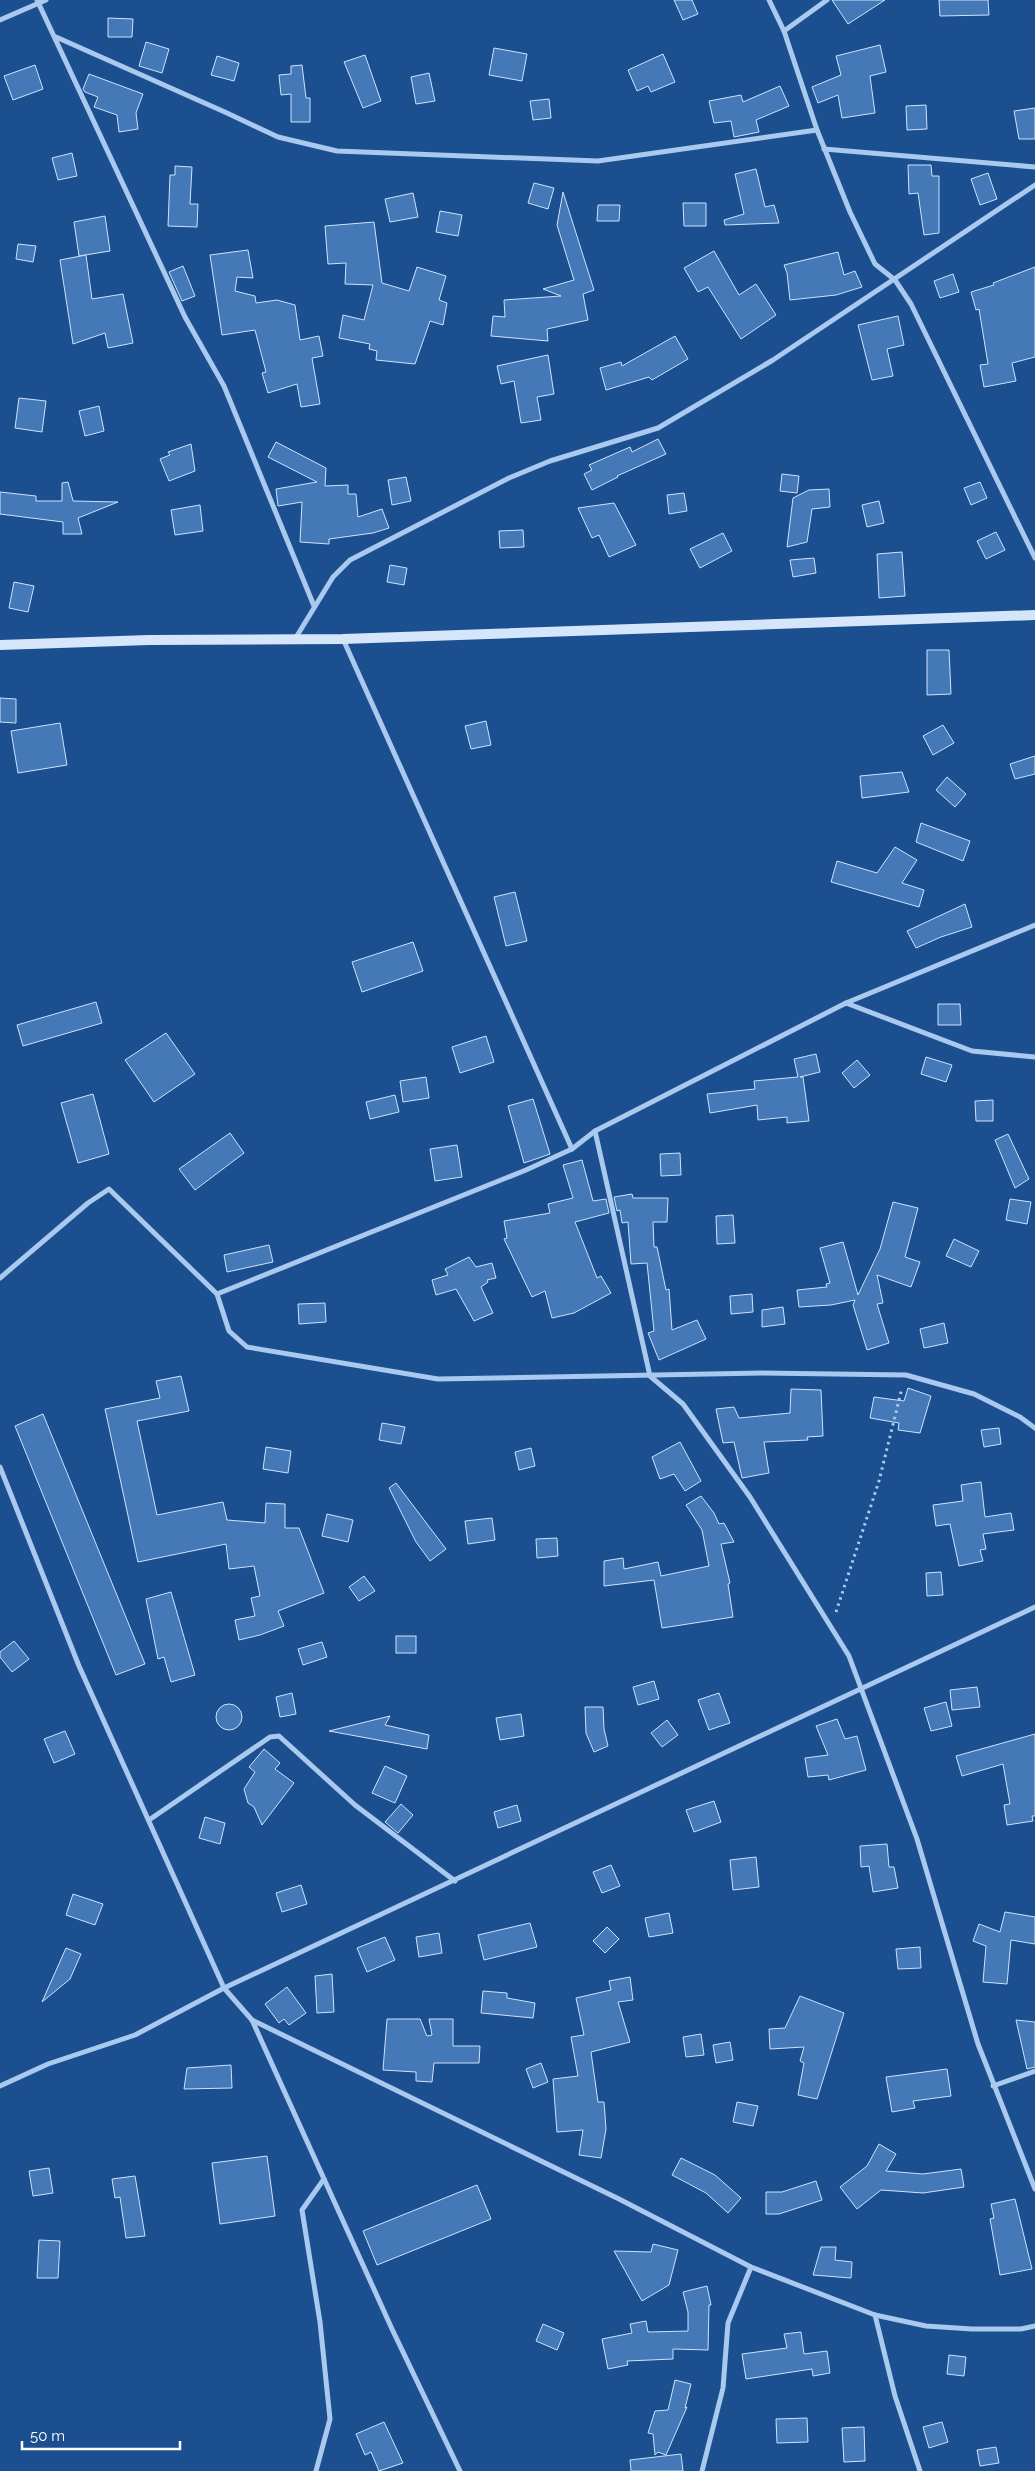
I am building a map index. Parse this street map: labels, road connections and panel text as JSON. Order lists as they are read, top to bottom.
{
  "scale_bar": "50 m"
}
